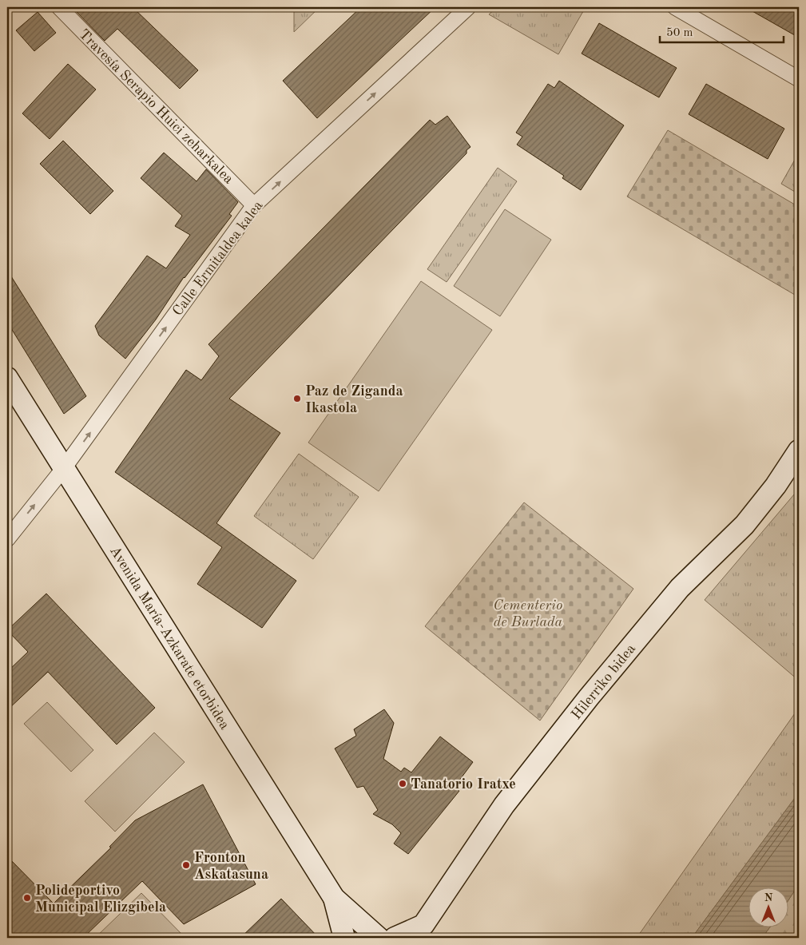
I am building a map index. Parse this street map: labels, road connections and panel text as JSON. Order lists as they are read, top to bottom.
{
  "streets": {
    "main road": ["Avenida María-Azkarate etorbidea", "Hilerriko bidea"],
    "street": ["Travesía Serapio Huici zeharkalea", "Calle Ermitaldea kalea"]
  },
  "crossings": [
    ["Travesía Serapio Huici zeharkalea", "Calle Ermitaldea kalea"],
    ["Calle Ermitaldea kalea", "Avenida María-Azkarate etorbidea"]
  ],
  "one_way": ["Calle Ermitaldea kalea"],
  "parks": ["Cementerio de Burlada"],
  "places": [
    "Paz de Ziganda Ikastola",
    "Tanatorio Iratxe",
    "Fronton Askatasuna",
    "Polideportivo Municipal Elizgibela"
  ],
  "scale_bar": "50 m",
  "north": "top"
}
